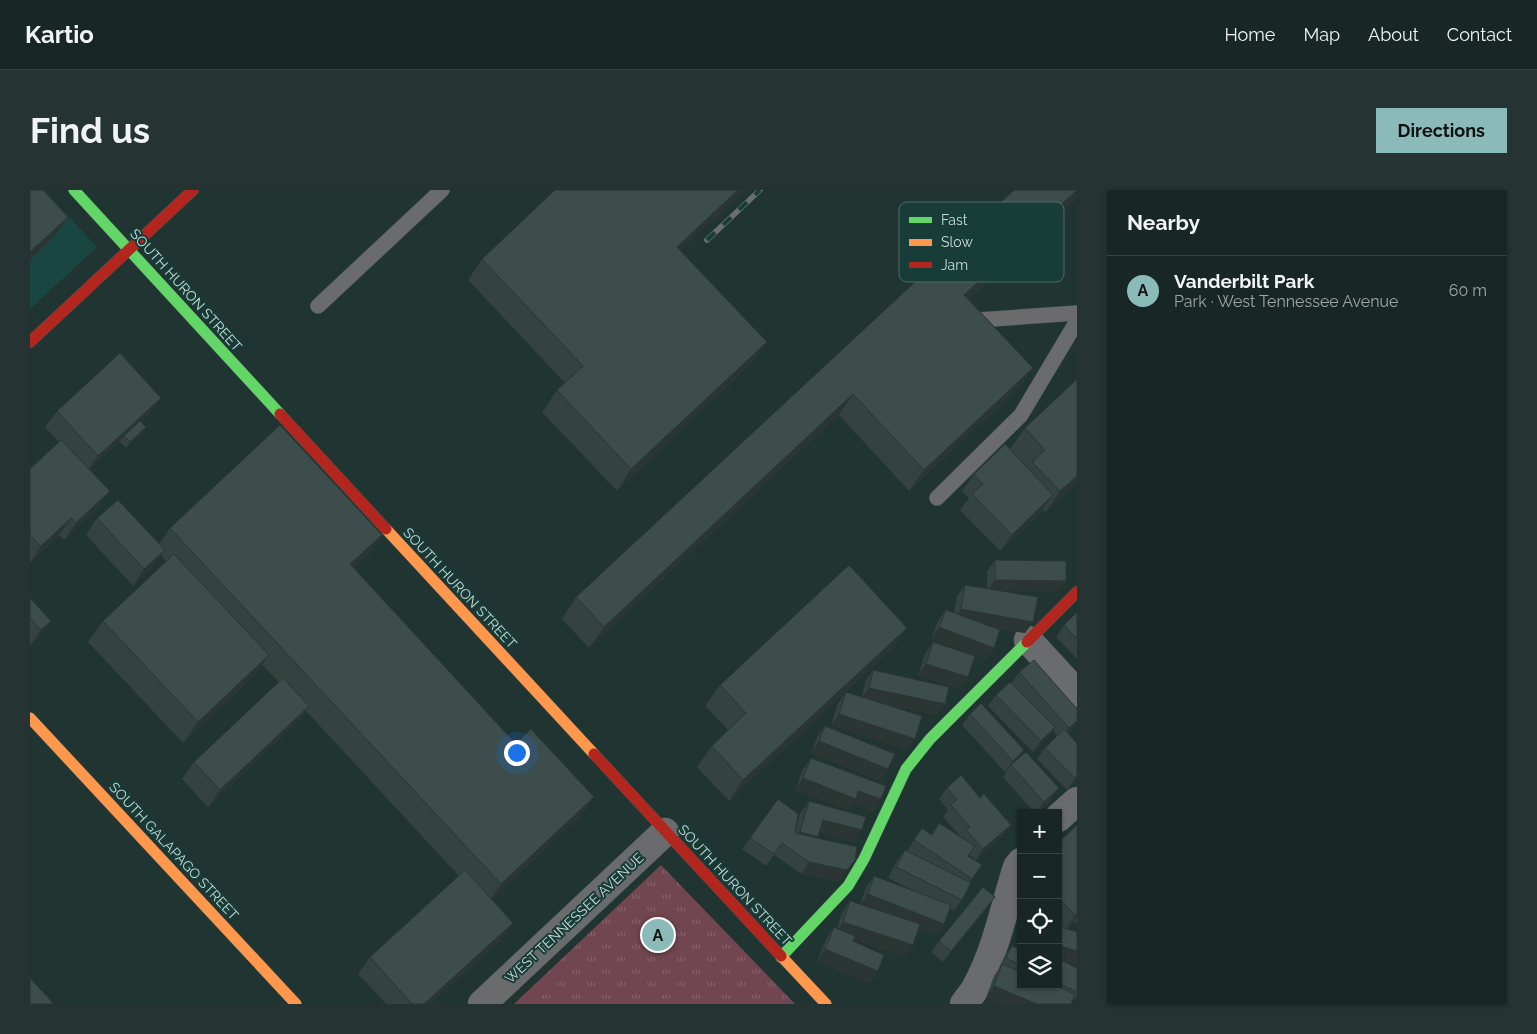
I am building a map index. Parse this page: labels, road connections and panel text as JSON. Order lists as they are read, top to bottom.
{
  "streets": {
    "street": ["SOUTH HURON STREET", "SOUTH GALAPAGO STREET", "WEST TENNESSEE AVENUE"]
  },
  "crossings": [
    ["SOUTH HURON STREET", "WEST TENNESSEE AVENUE"]
  ],
  "legend": ["Fast", "Slow", "Jam"],
  "page": {
    "header": "Kartio",
    "nav": [
      "Home",
      "Map",
      "About",
      "Contact"
    ],
    "buttons": "Directions",
    "title": "Find us",
    "heading": "Nearby",
    "list": [
      {
        "mark": "A",
        "name": "Vanderbilt Park",
        "note": "Park · West Tennessee Avenue",
        "value": "60 m"
      }
    ],
    "map_buttons": ["+", "−"],
    "pins": "A"
  }
}
